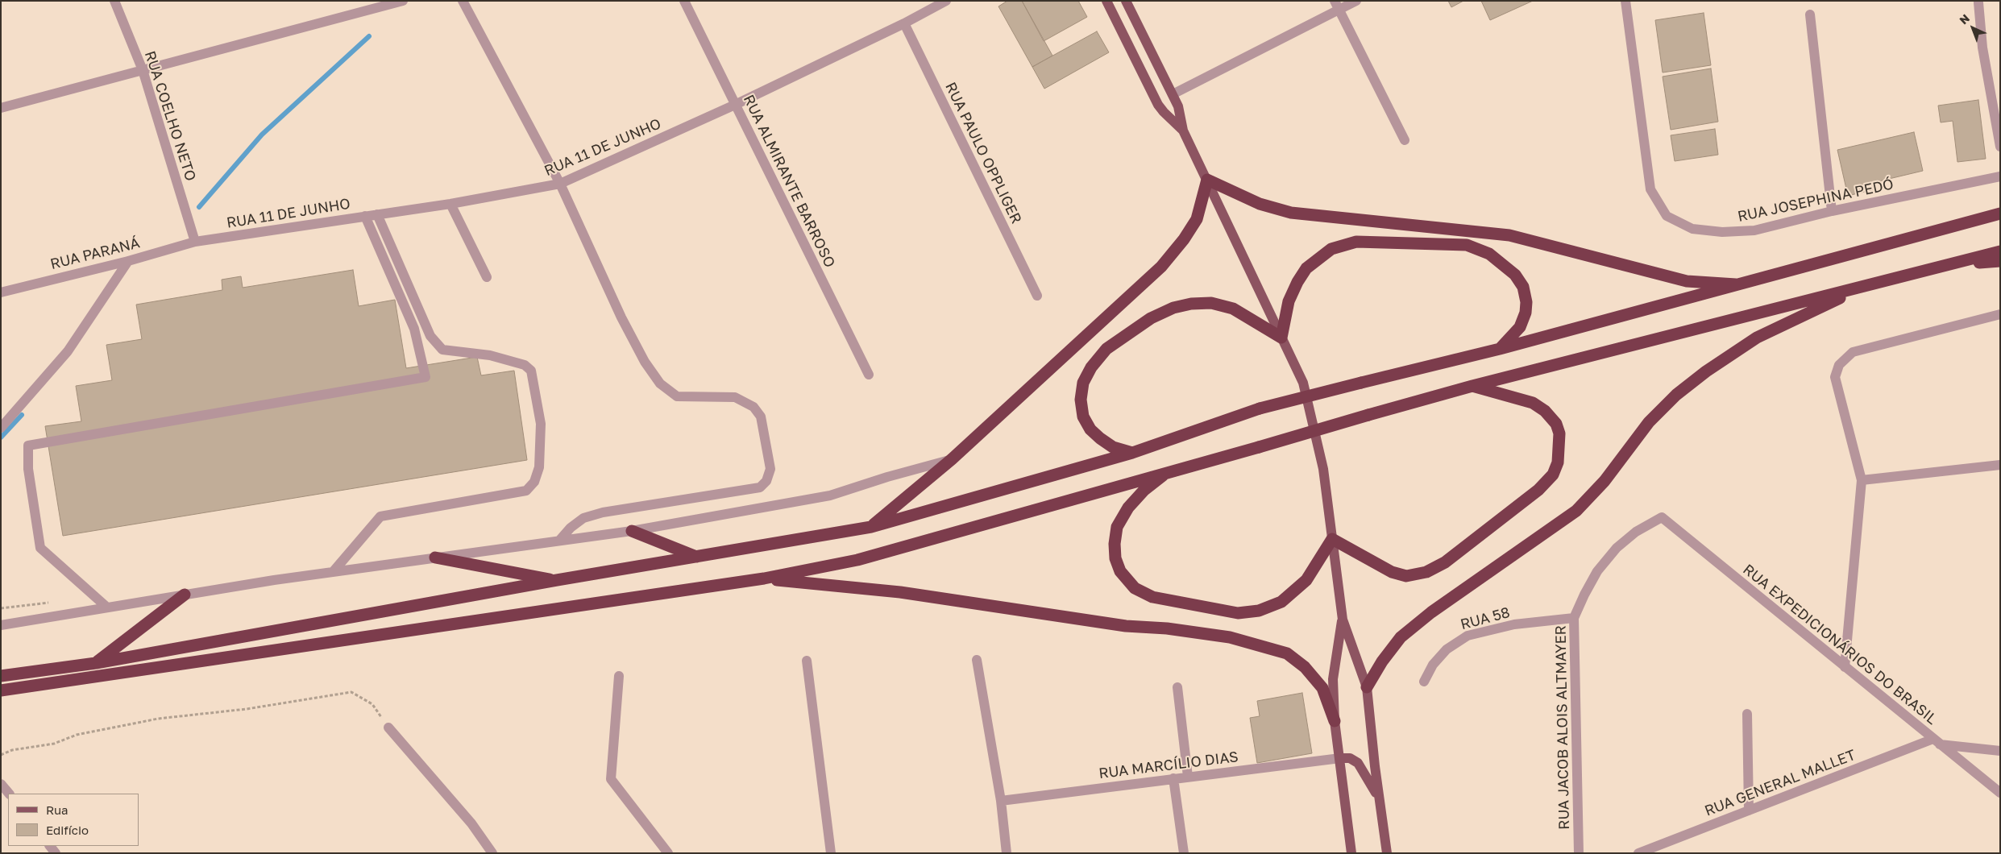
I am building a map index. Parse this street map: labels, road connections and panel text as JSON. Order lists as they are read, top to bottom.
{
  "streets": {
    "street": [
      "RUA COELHO NETO",
      "RUA 11 DE JUNHO",
      "RUA PAULO OPPLIGER",
      "RUA ALMIRANTE BARROSO",
      "RUA JOSEPHINA PEDÓ",
      "RUA PARANÁ",
      "RUA 58",
      "RUA EXPEDICIONÁRIOS DO BRASIL",
      "RUA JACOB ALOIS ALTMAYER",
      "RUA MARCÍLIO DIAS",
      "RUA GENERAL MALLET"
    ]
  },
  "crossings": [
    ["RUA COELHO NETO", "RUA 11 DE JUNHO"],
    ["RUA COELHO NETO", "RUA PARANÁ"],
    ["RUA 11 DE JUNHO", "RUA PAULO OPPLIGER"],
    ["RUA 11 DE JUNHO", "RUA ALMIRANTE BARROSO"],
    ["RUA 11 DE JUNHO", "RUA PARANÁ"],
    ["RUA 58", "RUA JACOB ALOIS ALTMAYER"],
    ["RUA EXPEDICIONÁRIOS DO BRASIL", "RUA JACOB ALOIS ALTMAYER"],
    ["RUA EXPEDICIONÁRIOS DO BRASIL", "RUA GENERAL MALLET"]
  ],
  "legend": ["Rua", "Edifício"],
  "north": "top left"
}
